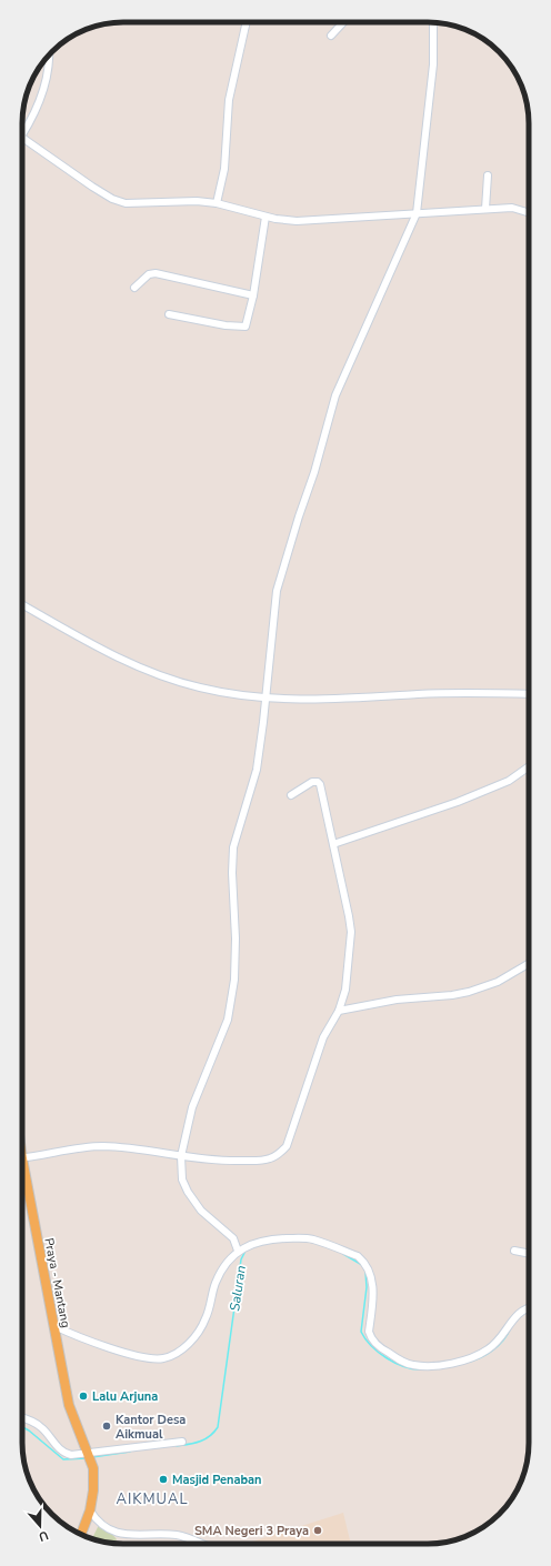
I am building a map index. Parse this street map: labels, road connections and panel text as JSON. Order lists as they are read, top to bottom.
{
  "streets": {
    "main road": ["Praya - Mantang"]
  },
  "districts": ["AIKMUAL"],
  "water": ["Saluran"],
  "places": [
    "Lalu Arjuna",
    "Kantor Desa Aikmual",
    "Masjid Penaban",
    "SMA Negeri 3 Praya"
  ],
  "north": "bottom"
}
